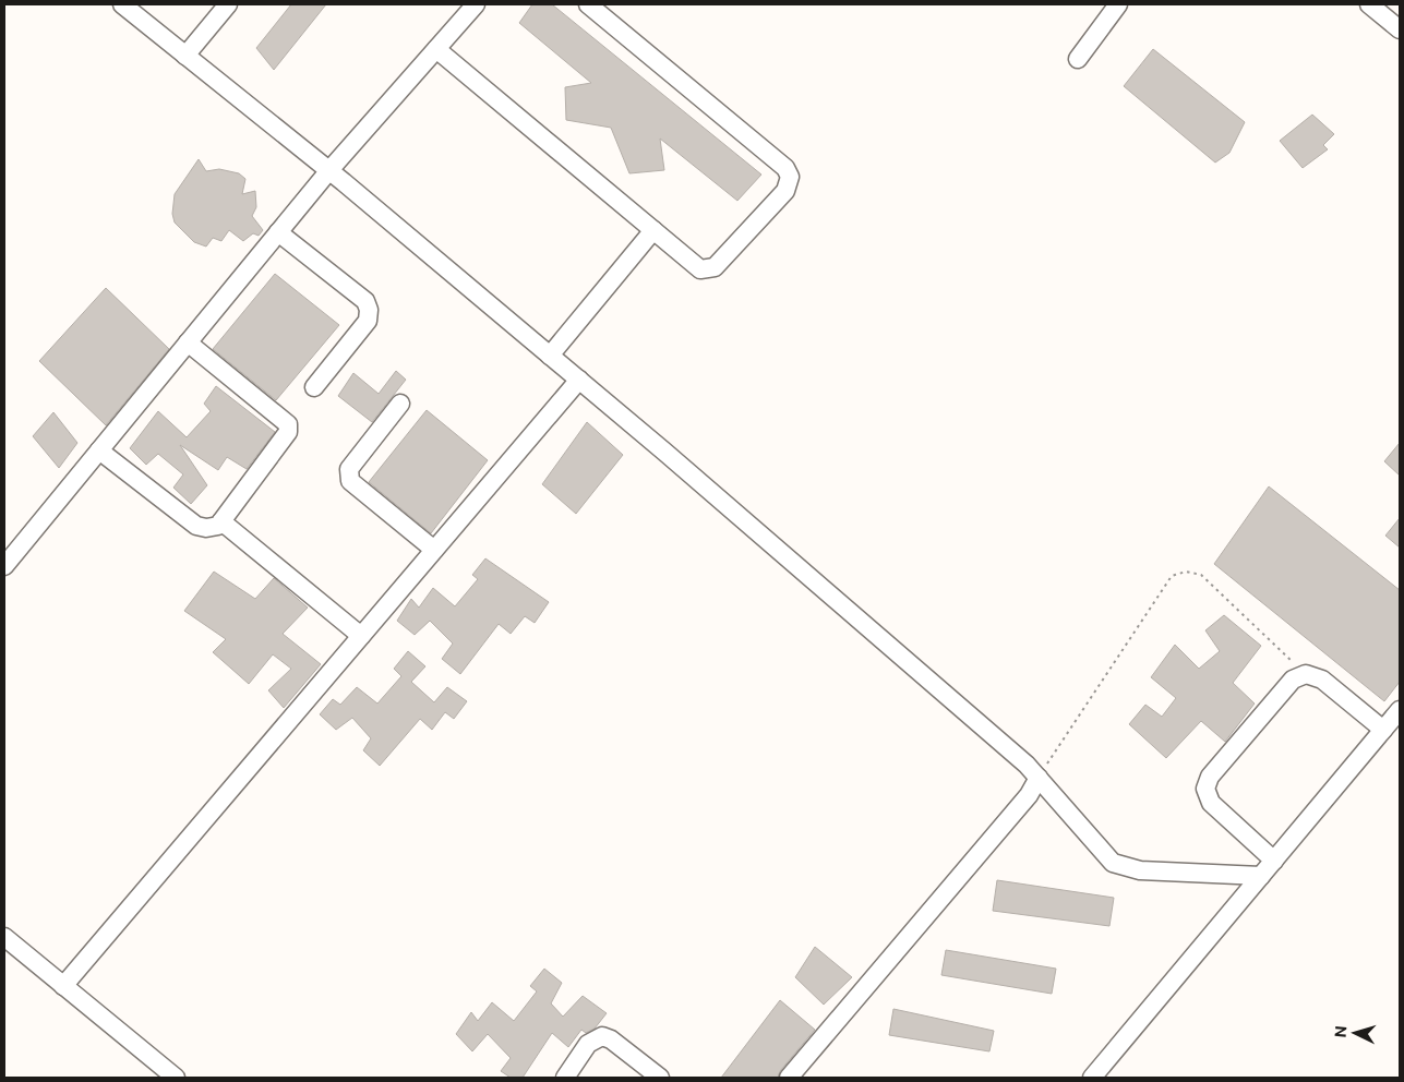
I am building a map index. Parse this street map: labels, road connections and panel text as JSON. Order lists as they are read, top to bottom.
{
  "north": "left"
}
